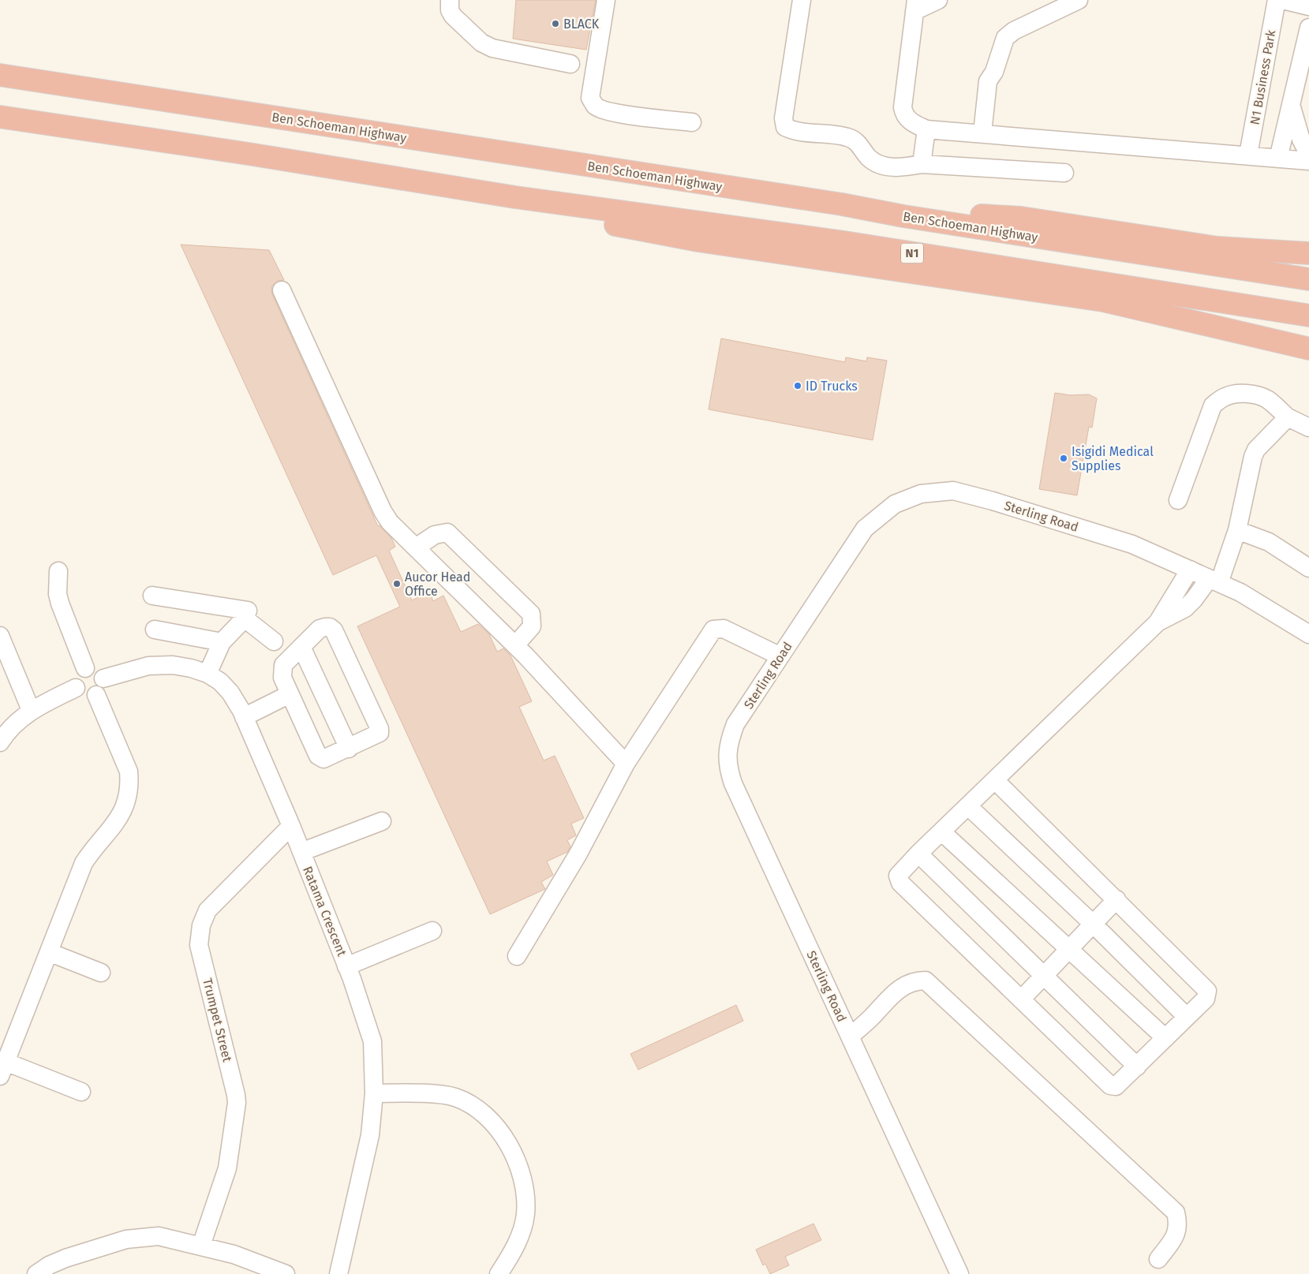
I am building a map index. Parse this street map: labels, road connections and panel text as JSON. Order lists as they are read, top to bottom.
{
  "streets": {
    "highway": ["Ben Schoeman Highway", "N1"],
    "street": [
      "N1 Business Park",
      "Sterling Road",
      "Ratama Crescent",
      "Trumpet Street"
    ]
  },
  "crossings": [
    ["Ratama Crescent", "Trumpet Street"]
  ],
  "places": [
    "BLACK",
    "ID Trucks",
    "Isigidi Medical Supplies",
    "Aucor Head Office"
  ]
}
